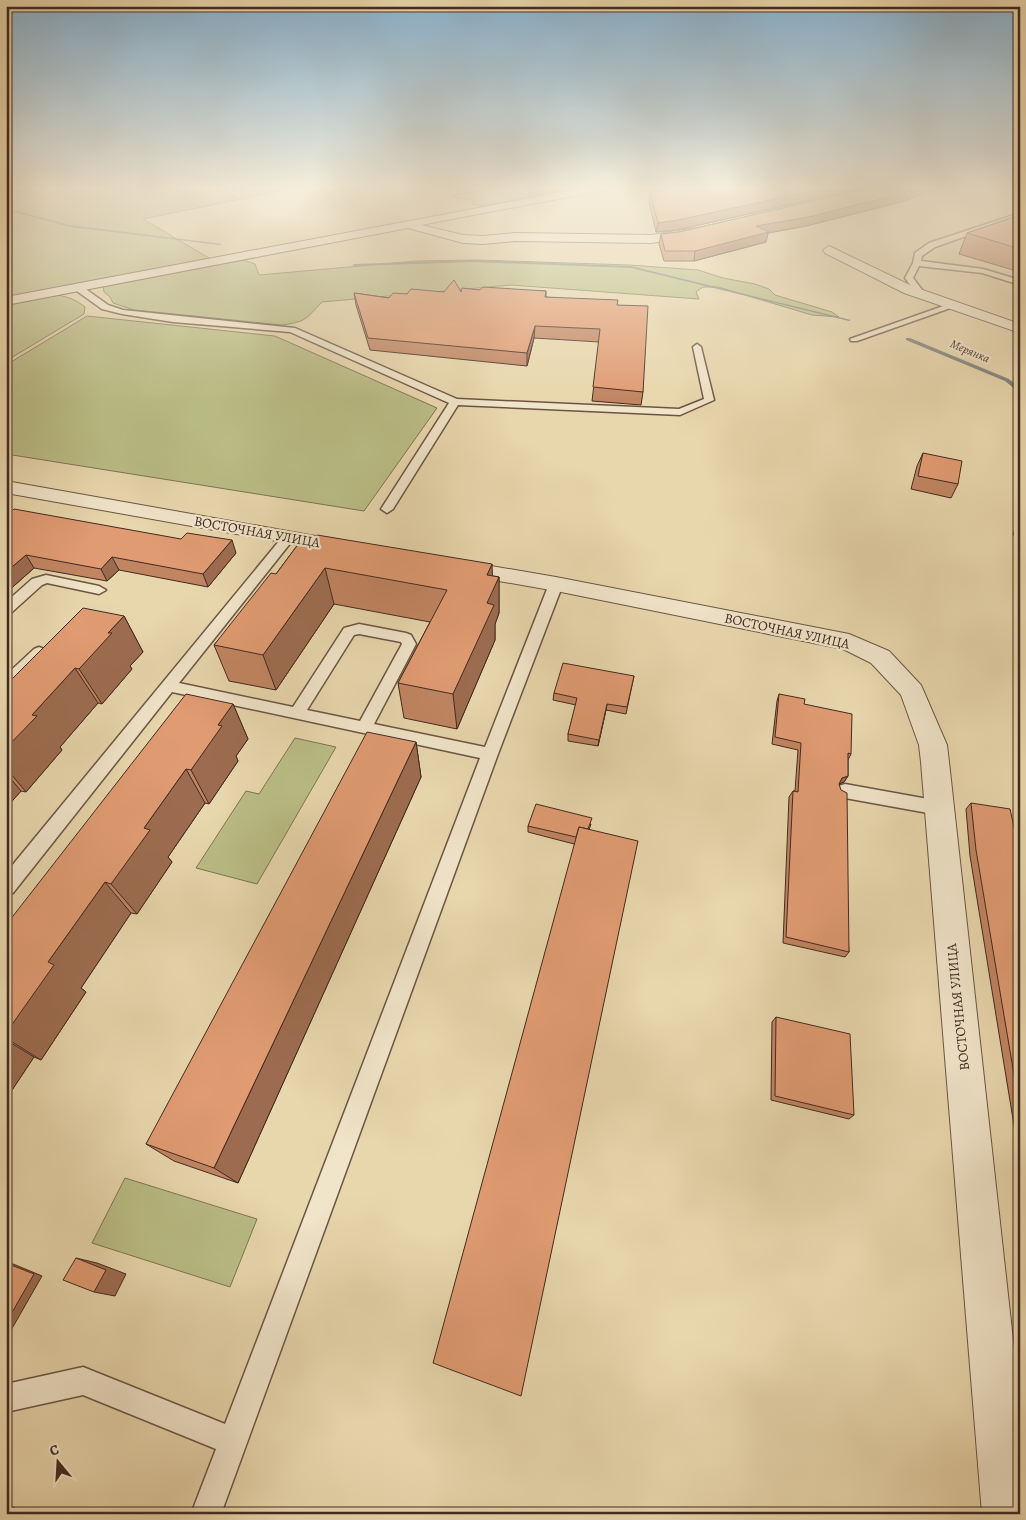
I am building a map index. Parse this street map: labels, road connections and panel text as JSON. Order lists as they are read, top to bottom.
{
  "streets": {
    "street": ["ВОСТОЧНАЯ УЛИЦА"]
  },
  "water": ["Мерянка"],
  "north": "top"
}
